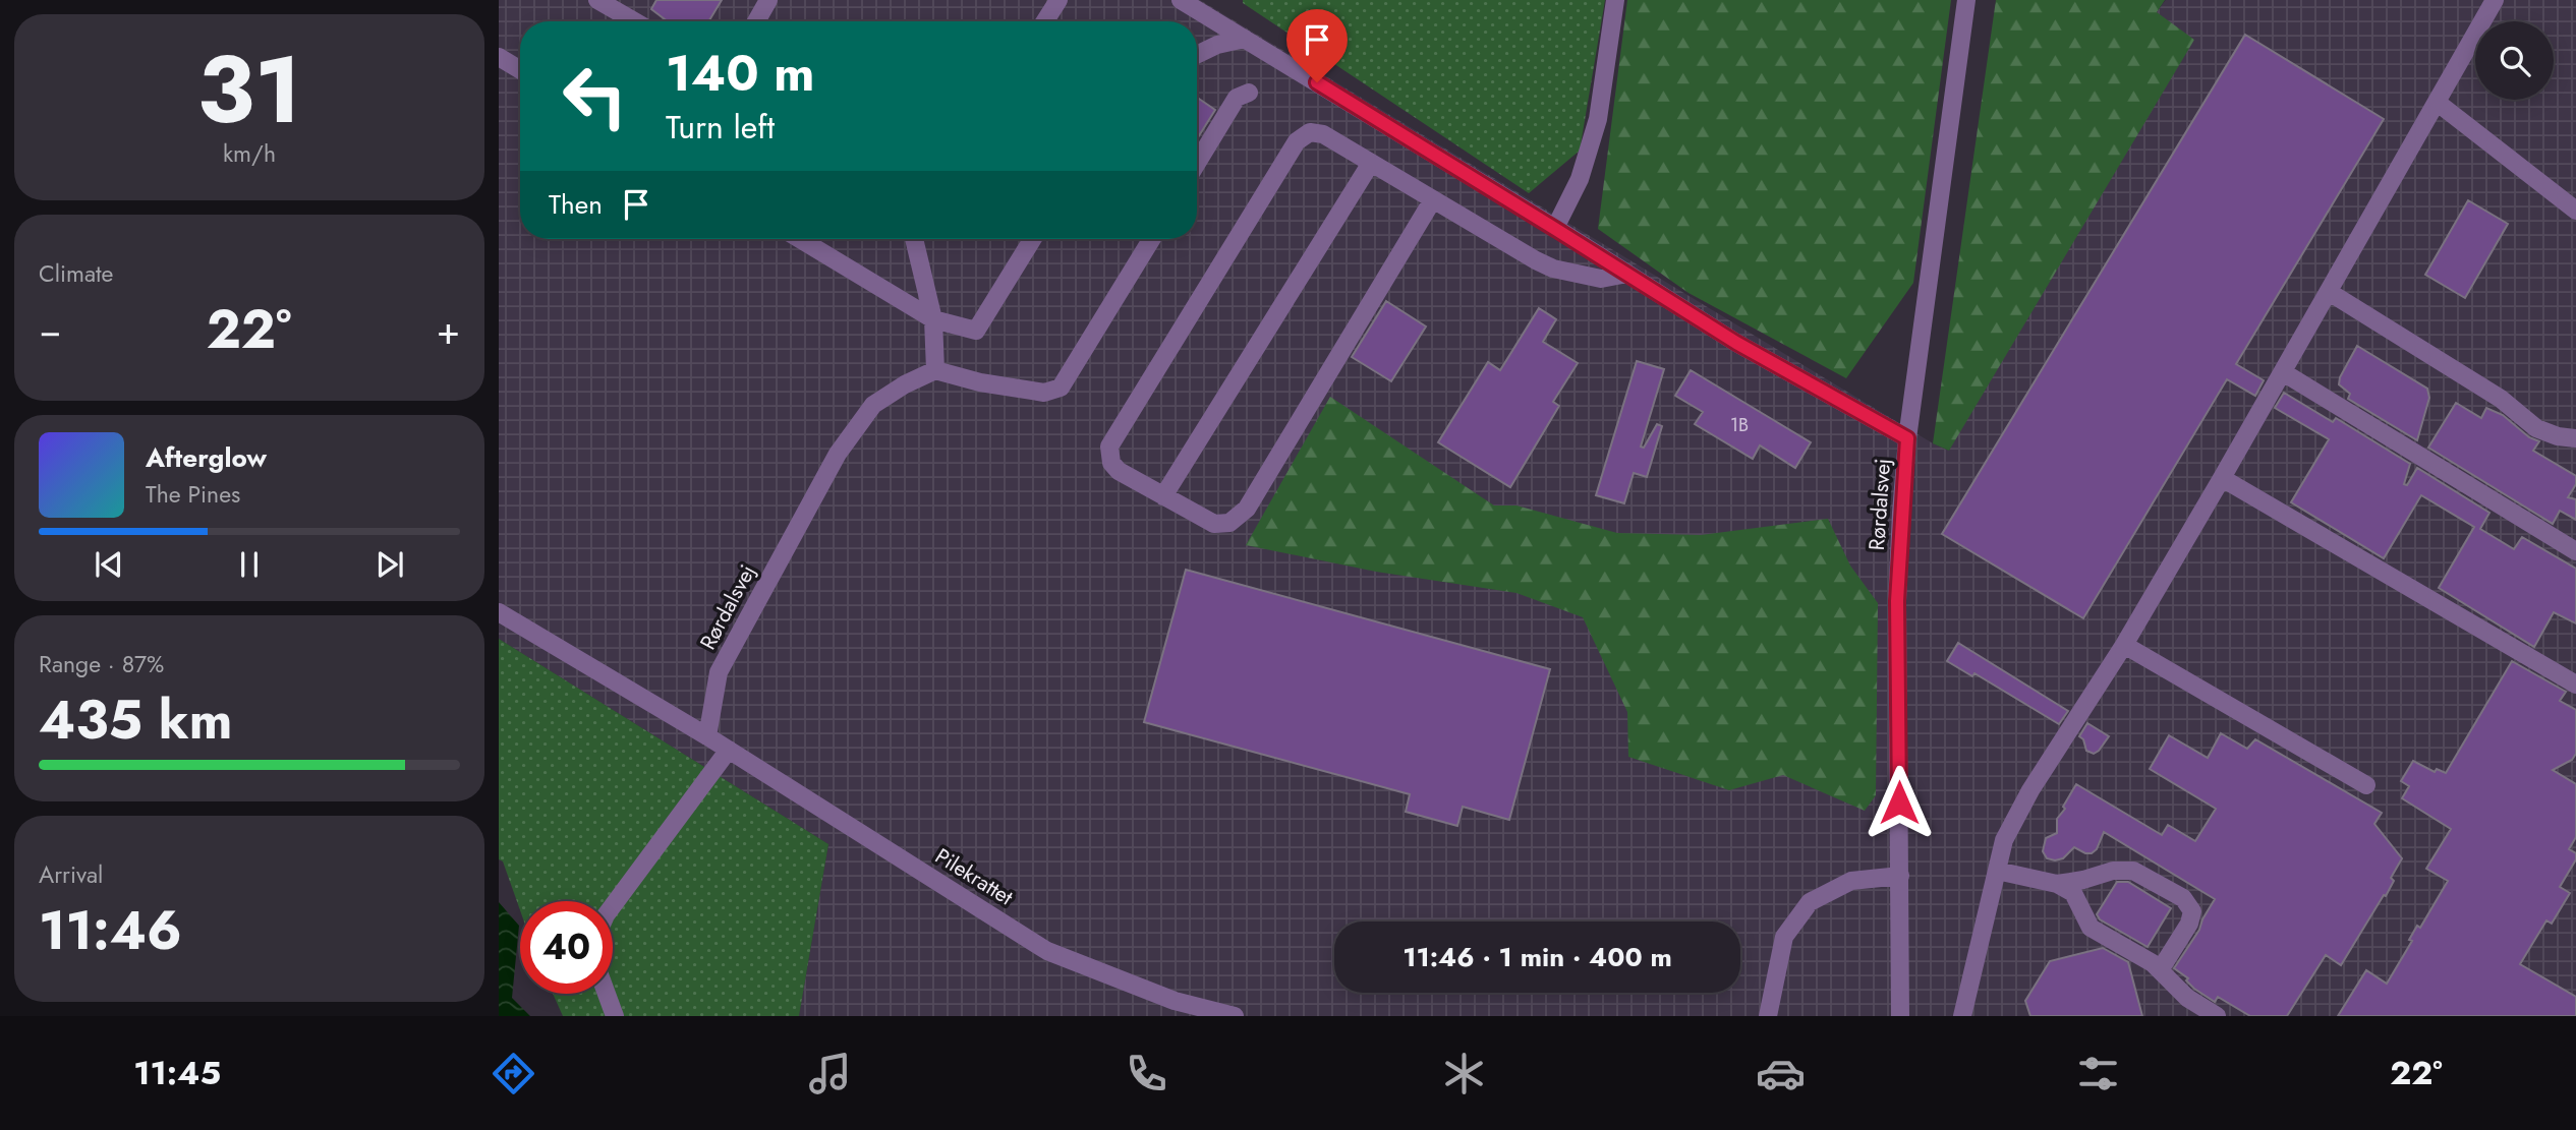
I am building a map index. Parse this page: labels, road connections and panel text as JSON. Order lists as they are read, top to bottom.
{
  "streets": {
    "street": ["Rørdalsvej", "Pilekrattet"]
  },
  "crossings": [
    ["Rørdalsvej", "Pilekrattet"]
  ],
  "house_numbers": ["1B"],
  "page": {
    "tile": [
      ["31", "km/h"],
      "Climate",
      ["Range · 87%", "435 km"],
      ["Arrival", "11:46"]
    ],
    "turn": ["140 m", "Turn left"],
    "then": "Then",
    "heat": ["−", "22°", "+"],
    "song": ["Afterglow", "The Pines"],
    "limit": "40",
    "trip": "11:46 · 1 min · 400 m",
    "tabs": ["11:45", "22°"]
  }
}
